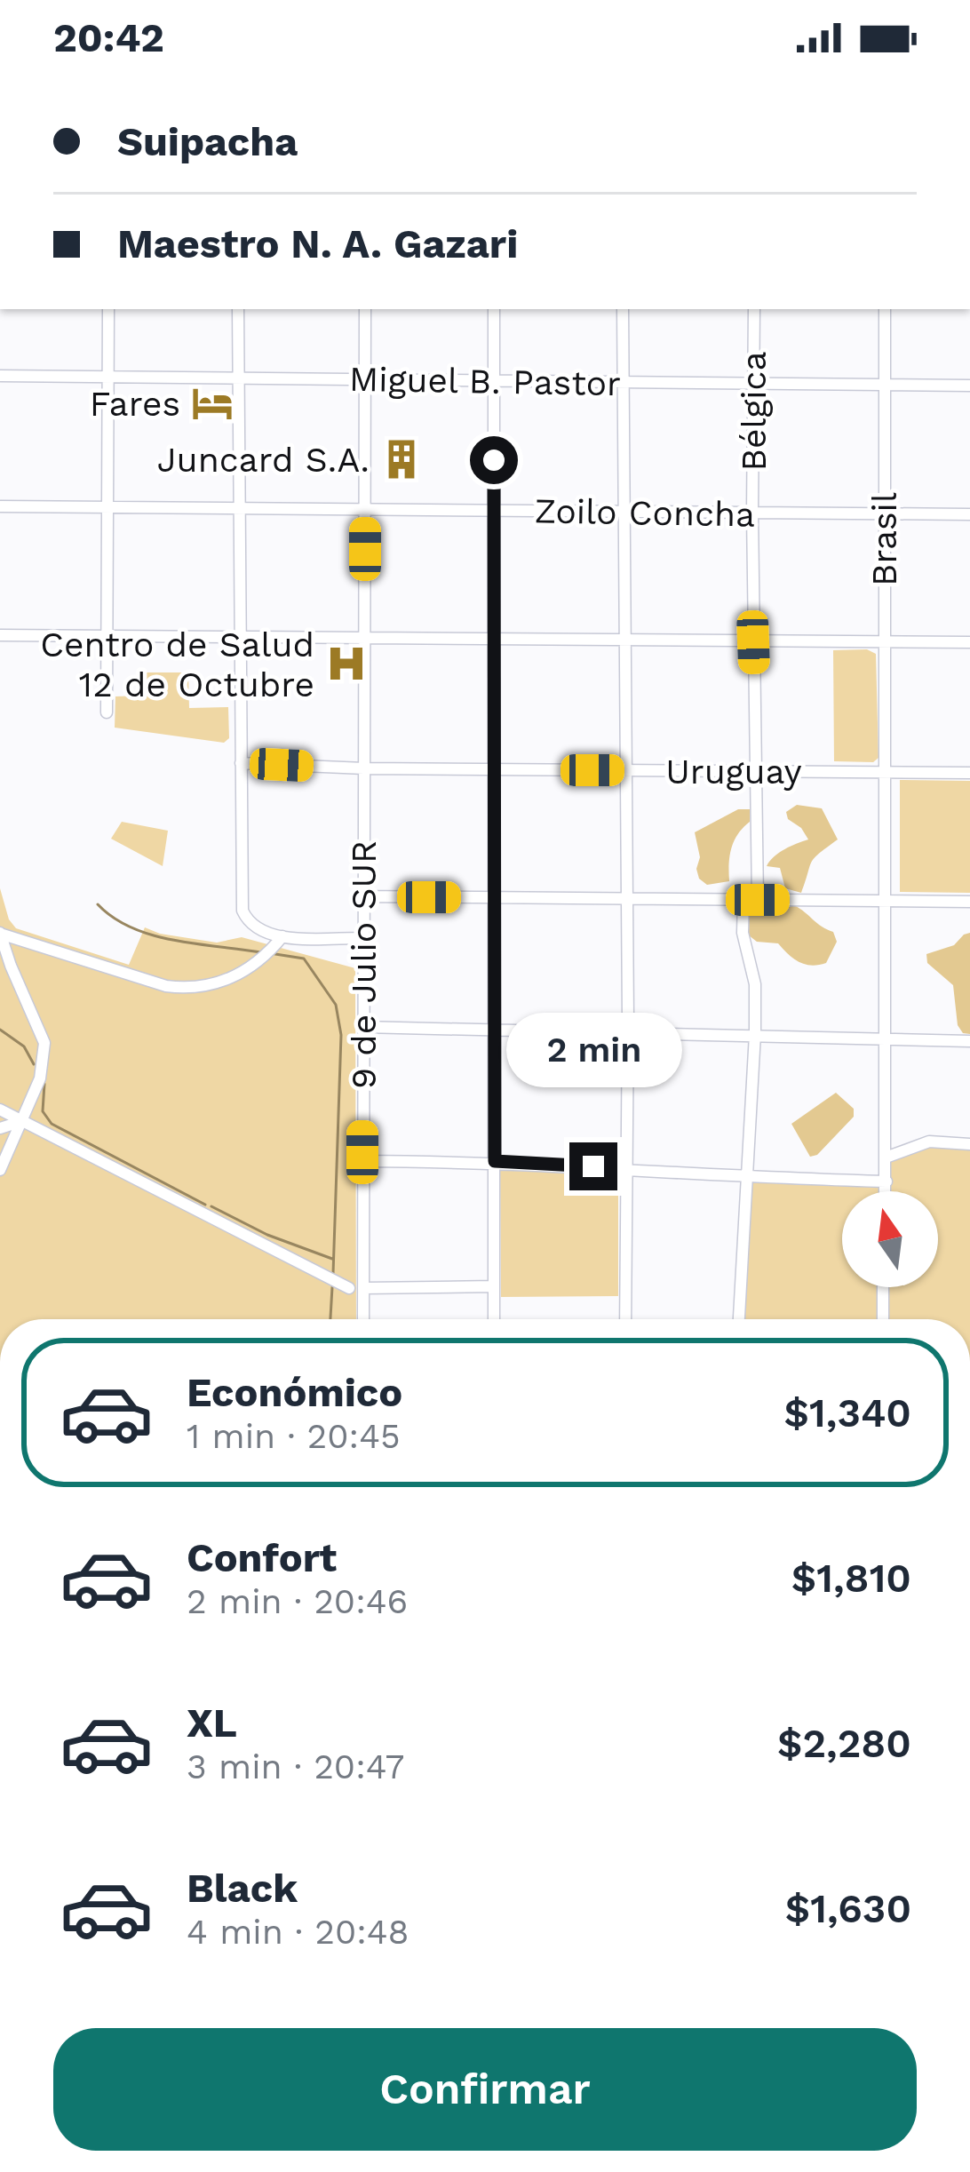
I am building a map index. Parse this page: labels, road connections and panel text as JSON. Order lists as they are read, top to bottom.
{
  "streets": {
    "street": [
      "Miguel B. Pastor",
      "Bélgica",
      "Zoilo Concha",
      "Brasil",
      "Uruguay",
      "9 de Julio SUR"
    ]
  },
  "crossings": [
    ["Miguel B. Pastor", "Bélgica"],
    ["Miguel B. Pastor", "Brasil"],
    ["Miguel B. Pastor", "9 de Julio SUR"],
    ["Bélgica", "Zoilo Concha"],
    ["Bélgica", "Uruguay"],
    ["Zoilo Concha", "Brasil"],
    ["Zoilo Concha", "9 de Julio SUR"],
    ["Brasil", "Uruguay"],
    ["Uruguay", "9 de Julio SUR"]
  ],
  "places": {
    "hotel": ["Fares"],
    "building": ["Juncard S.A."],
    "hospital": ["Centro de Salud 12 de Octubre"]
  },
  "north": "top",
  "page": {
    "status": "20:42",
    "banner": ["Suipacha", "Maestro N. A. Gazari"],
    "bubble": "2 min",
    "list": [
      {
        "name": "Económico",
        "note": "1 min · 20:45",
        "value": "$1,340"
      },
      {
        "name": "Confort",
        "note": "2 min · 20:46",
        "value": "$1,810"
      },
      {
        "name": "XL",
        "note": "3 min · 20:47",
        "value": "$2,280"
      },
      {
        "name": "Black",
        "note": "4 min · 20:48",
        "value": "$1,630"
      }
    ],
    "buttons": "Confirmar"
  }
}
